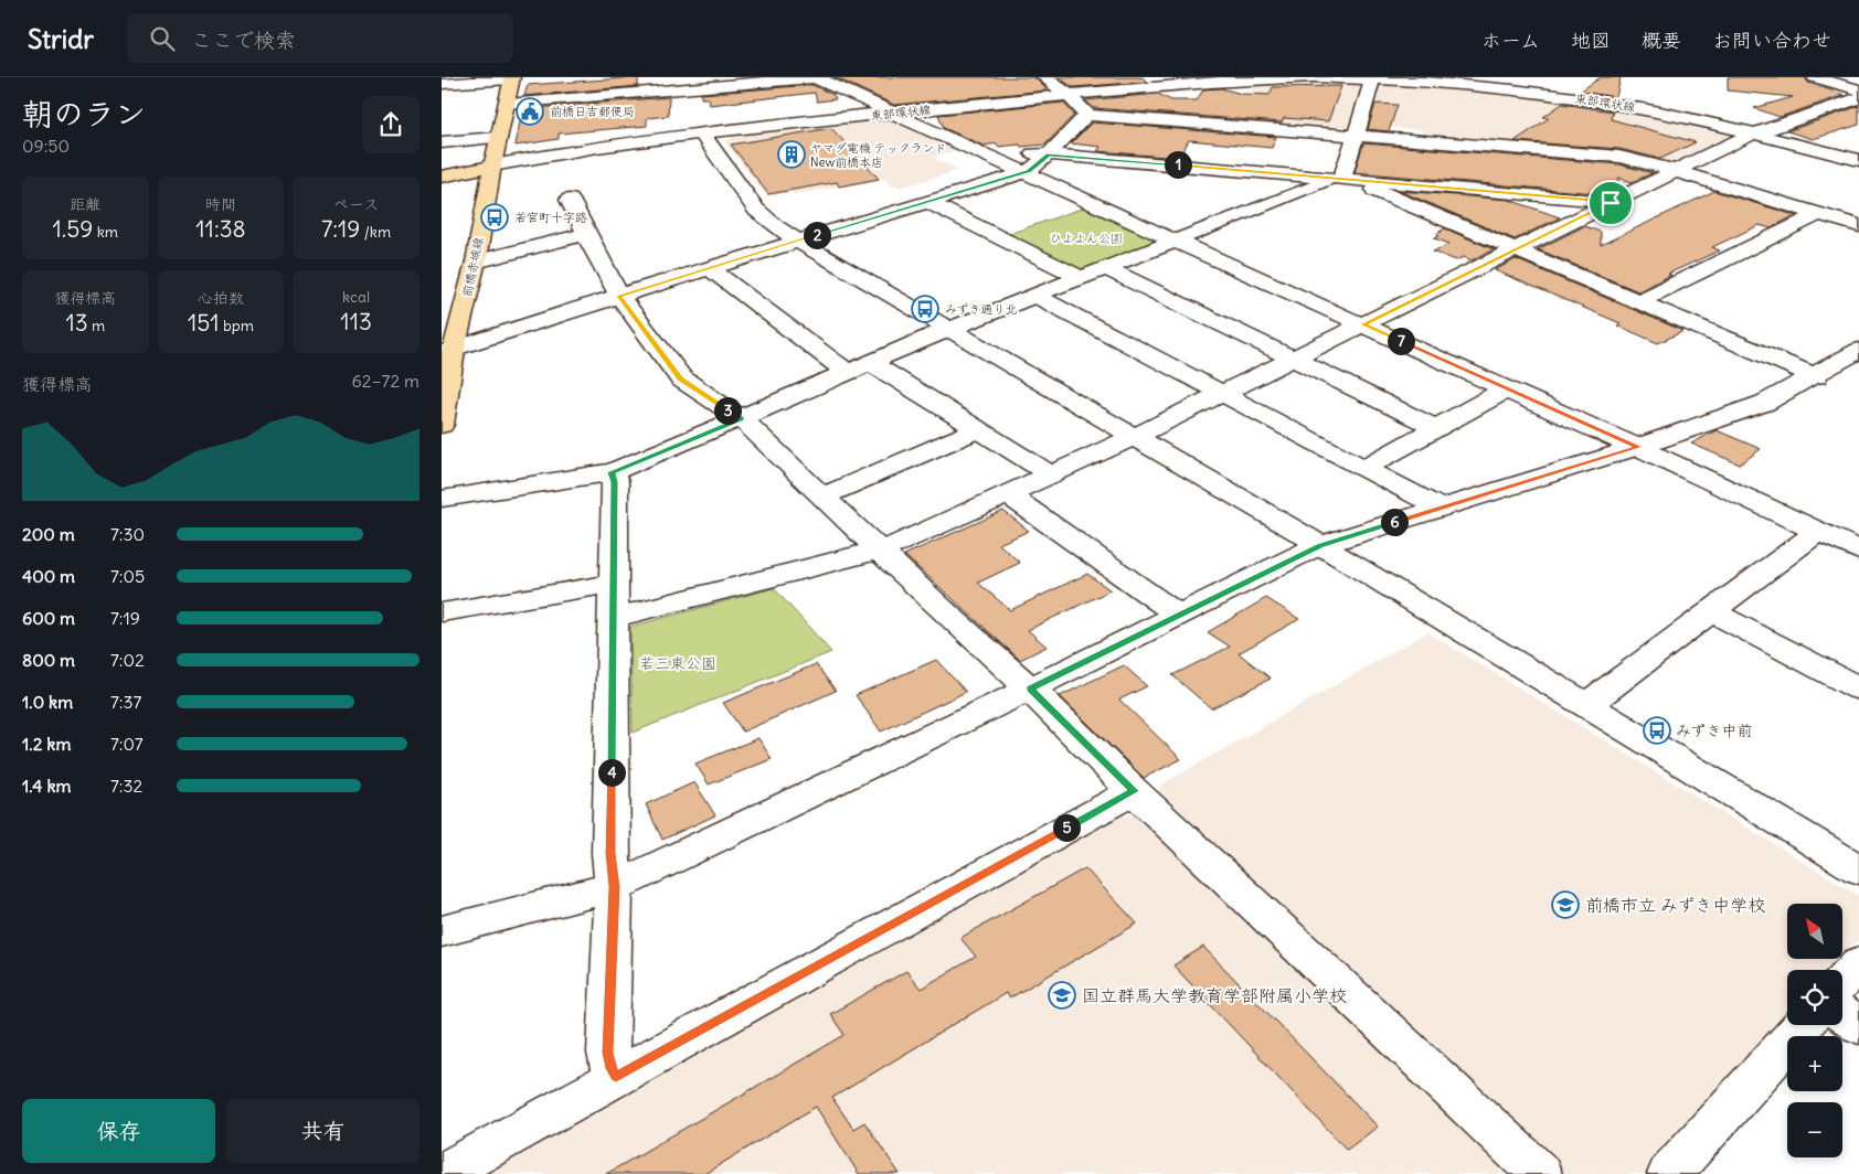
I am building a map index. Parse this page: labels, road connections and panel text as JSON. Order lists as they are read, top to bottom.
{
  "streets": {
    "main road": ["前橋赤城線"],
    "street": ["東部環状線"]
  },
  "crossings": [
    ["東部環状線", "前橋赤城線"]
  ],
  "parks": ["ひよよん公園", "若三東公園"],
  "places": {
    "public building": ["前橋日吉郵便局"],
    "building": ["ヤマダ電機 テックランド New前橋本店"],
    "bus stop": ["若宮町十字路", "みずき通り北", "みずき中前"],
    "school or university": ["前橋市立 みずき中学校", "国立群馬大学教育学部附属小学校"]
  },
  "north": "top left",
  "page": {
    "header": "Stridr",
    "search": "ここで検索",
    "nav": [
      "ホーム",
      "地図",
      "概要",
      "お問い合わせ"
    ],
    "heading": ["朝のラン", "09:50"],
    "pins": [
      "1",
      "2",
      "7",
      "3",
      "6",
      "4",
      "5"
    ],
    "stats": [
      ["距離", "1.59 km"],
      ["時間", "11:38"],
      ["ペース", "7:19 /km"],
      ["獲得標高", "13 m"],
      ["心拍数", "151 bpm"],
      ["kcal", "113"]
    ],
    "chart": ["獲得標高", "62–72 m"],
    "list": [
      {
        "name": "200 m",
        "note": "7:30"
      },
      {
        "name": "400 m",
        "note": "7:05"
      },
      {
        "name": "600 m",
        "note": "7:19"
      },
      {
        "name": "800 m",
        "note": "7:02"
      },
      {
        "name": "1.0 km",
        "note": "7:37"
      },
      {
        "name": "1.2 km",
        "note": "7:07"
      },
      {
        "name": "1.4 km",
        "note": "7:32"
      }
    ],
    "map_buttons": ["+", "−"],
    "buttons": ["保存", "共有"]
  }
}
